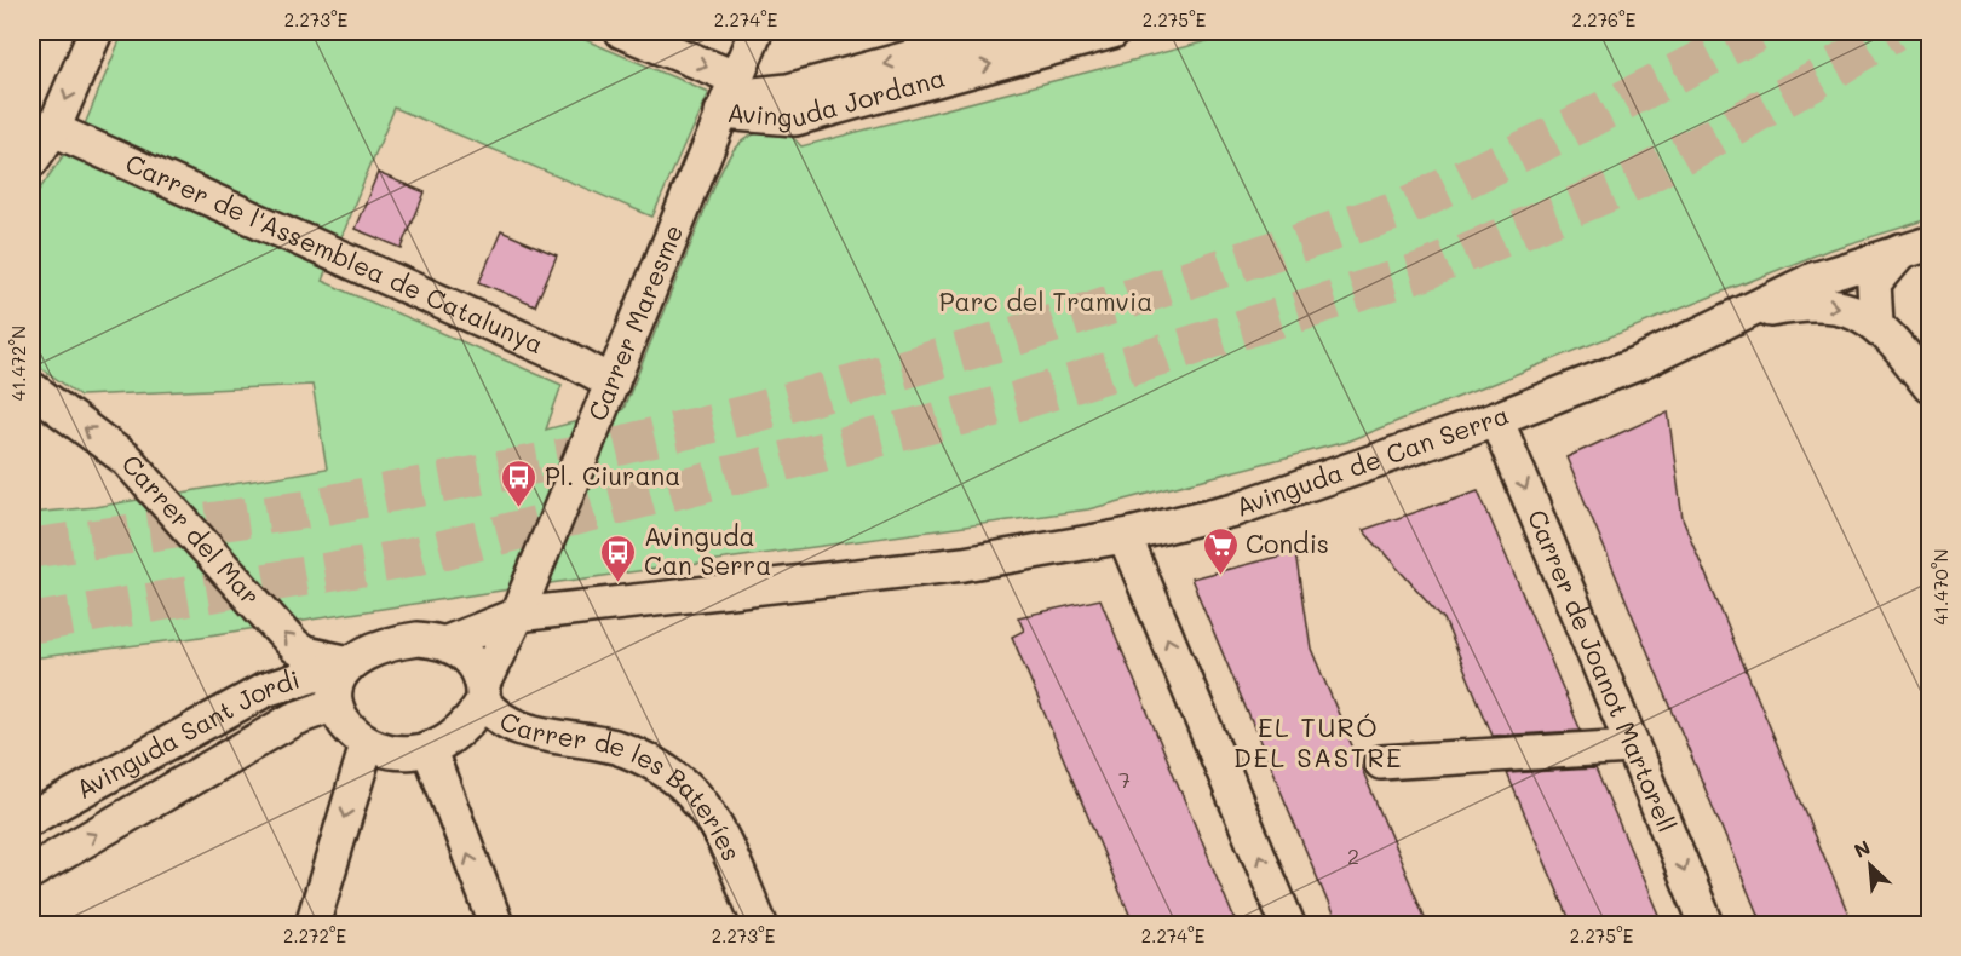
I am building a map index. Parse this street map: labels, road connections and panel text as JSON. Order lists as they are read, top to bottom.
{
  "streets": {
    "street": [
      "Avinguda Jordana",
      "Carrer de l'Assemblea de Catalunya",
      "Carrer Maresme",
      "Avinguda de Can Serra",
      "Carrer del Mar",
      "Carrer de Joanot Martorell",
      "Avinguda Sant Jordi",
      "Carrer de les Bateríes"
    ]
  },
  "crossings": [
    ["Avinguda Jordana", "Carrer Maresme"],
    ["Carrer de l'Assemblea de Catalunya", "Carrer Maresme"],
    ["Carrer Maresme", "Avinguda de Can Serra"],
    ["Carrer Maresme", "Carrer del Mar"],
    ["Carrer Maresme", "Avinguda Sant Jordi"],
    ["Carrer Maresme", "Carrer de les Bateríes"],
    ["Avinguda de Can Serra", "Carrer de Joanot Martorell"],
    ["Carrer del Mar", "Avinguda Sant Jordi"],
    ["Carrer del Mar", "Carrer de les Bateríes"],
    ["Avinguda Sant Jordi", "Carrer de les Bateríes"]
  ],
  "one_way": ["Carrer del Mar", "Carrer de Joanot Martorell"],
  "districts": ["EL TURÓ DEL SASTRE"],
  "parks": ["Parc del Tramvia"],
  "places": {
    "bus stop": ["Pl. Ciurana", "Avinguda Can Serra"],
    "supermarket": ["Condis"]
  },
  "house_numbers": ["7", "2"],
  "north": "top left",
  "coordinates": [
    "2.273°E",
    "2.274°E",
    "2.275°E",
    "2.276°E",
    "41.472°N",
    "41.470°N",
    "2.272°E"
  ]
}
